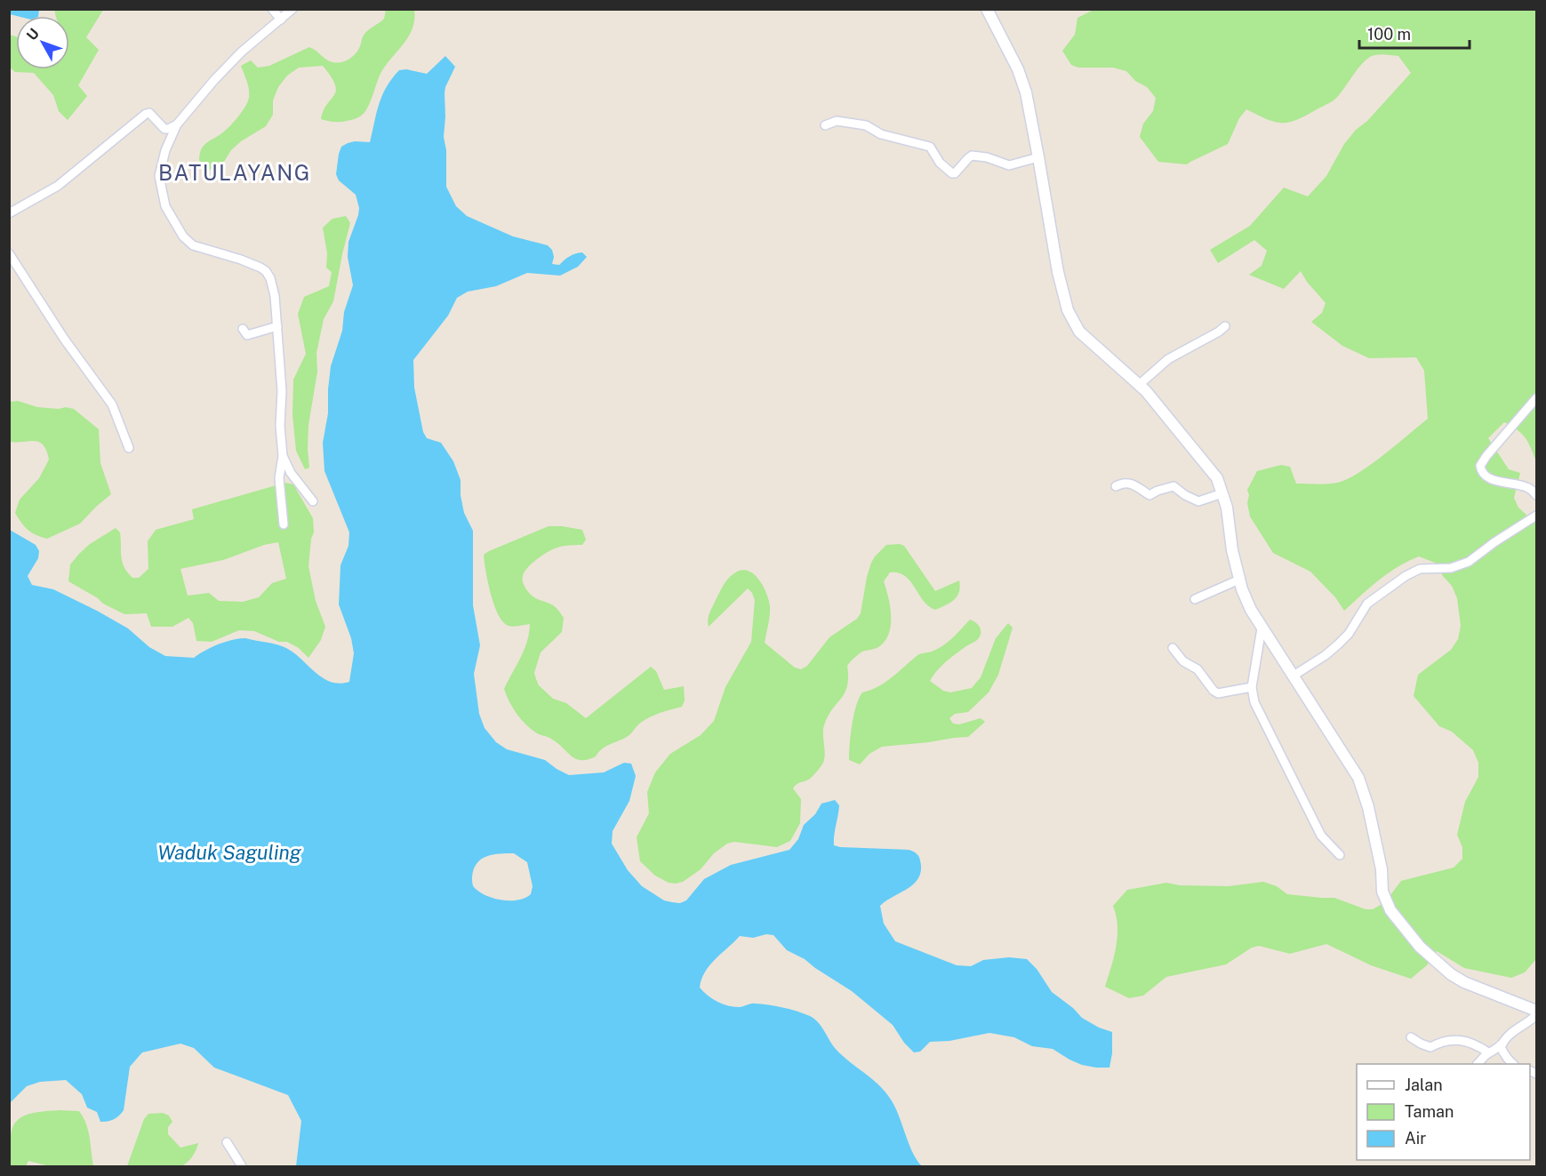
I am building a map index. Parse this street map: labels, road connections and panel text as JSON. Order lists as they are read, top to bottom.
{
  "districts": ["BATULAYANG"],
  "water": ["Waduk Saguling"],
  "legend": ["Jalan", "Taman", "Air"],
  "scale_bar": "100 m",
  "north": "top left"
}
